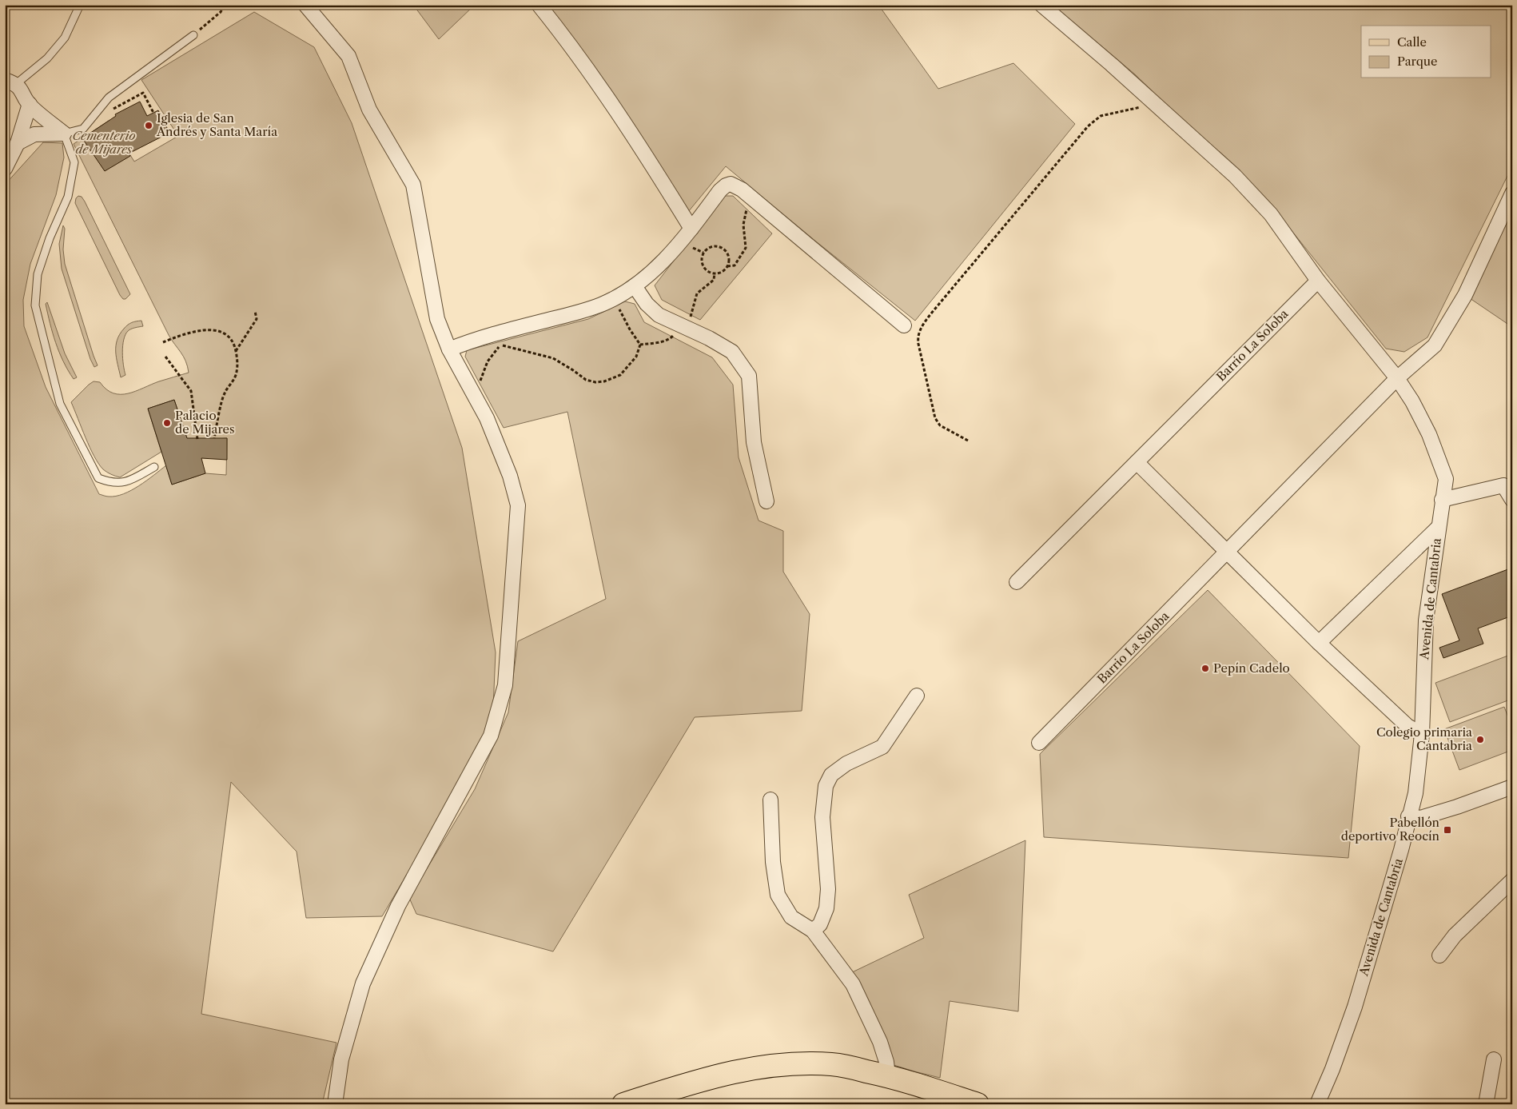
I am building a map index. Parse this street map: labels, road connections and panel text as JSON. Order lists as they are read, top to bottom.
{
  "streets": {
    "street": ["Barrio La Soloba", "Avenida de Cantabria"]
  },
  "crossings": [
    ["Barrio La Soloba", "Avenida de Cantabria"]
  ],
  "parks": ["Cementerio de Mijares"],
  "places": {
    "other": [
      "Iglesia de San Andrés y Santa María",
      "Palacio de Mijares",
      "Pepín Cadelo",
      "Colegio primaria Cantabria"
    ],
    "transit": ["Pabellón deportivo Reocín"]
  },
  "legend": ["Calle", "Parque"]
}
